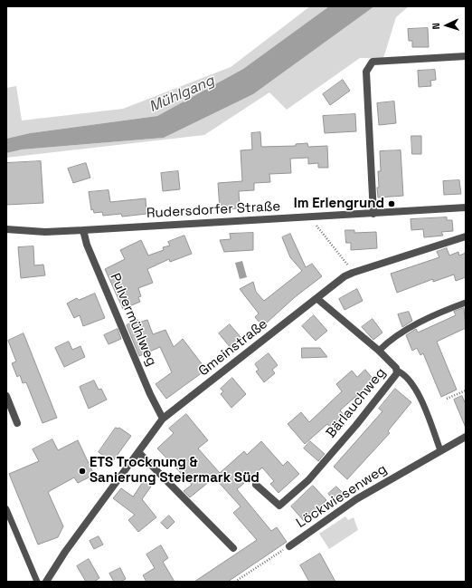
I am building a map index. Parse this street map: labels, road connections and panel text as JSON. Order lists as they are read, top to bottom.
{
  "streets": {
    "street": [
      "Rudersdorfer Straße",
      "Pulvermühlweg",
      "Gmeinstraße",
      "Bärlauchweg",
      "Löckwiesenweg"
    ]
  },
  "crossings": [
    ["Rudersdorfer Straße", "Pulvermühlweg"],
    ["Pulvermühlweg", "Gmeinstraße"],
    ["Gmeinstraße", "Bärlauchweg"]
  ],
  "water": ["Mühlgang"],
  "places": ["Im Erlengrund", "ETS Trocknung & Sanierung Steiermark Süd"],
  "north": "left"
}
